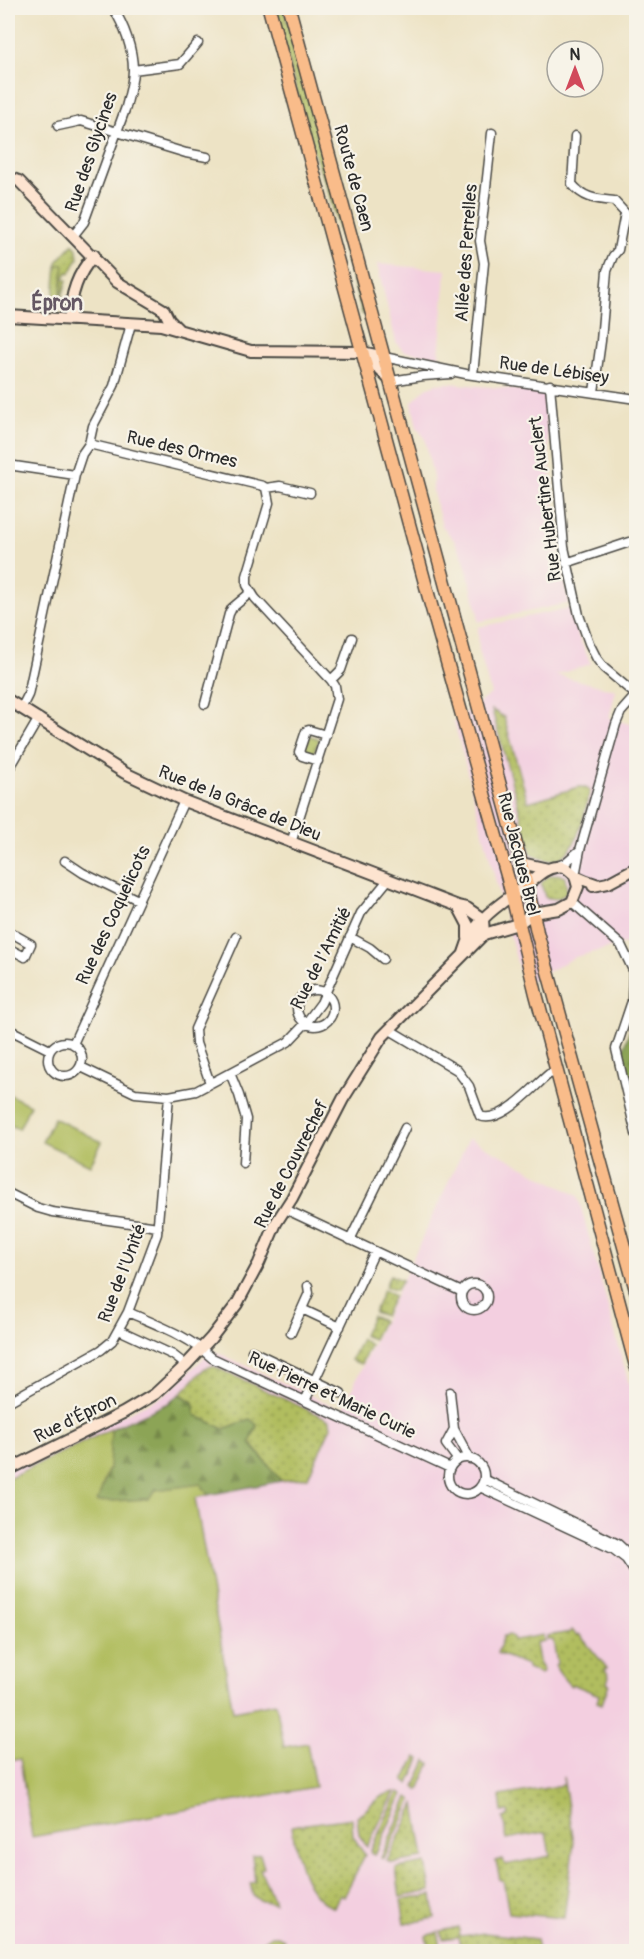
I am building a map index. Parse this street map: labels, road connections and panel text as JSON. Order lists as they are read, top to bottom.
{
  "streets": {
    "main road": ["Route de Caen", "Rue Jacques Brel"],
    "street": [
      "Rue des Glycines",
      "Allée des Perrelles",
      "Rue de Lébisey",
      "Rue des Ormes",
      "Rue Hubertine Auclert",
      "Rue de la Grâce de Dieu",
      "Rue des Coquelicots",
      "Rue de l'Amitié",
      "Rue de Couvrechef",
      "Rue de l'Unité",
      "Rue Pierre et Marie Curie",
      "Rue d'Épron"
    ]
  },
  "crossings": [
    ["Route de Caen", "Rue de Lébisey"],
    ["Route de Caen", "Rue Jacques Brel"],
    ["Allée des Perrelles", "Rue de Lébisey"],
    ["Rue de Lébisey", "Rue Hubertine Auclert"],
    ["Rue de Lébisey", "Rue Jacques Brel"],
    ["Rue de la Grâce de Dieu", "Rue des Coquelicots"],
    ["Rue de la Grâce de Dieu", "Rue de l'Amitié"],
    ["Rue de la Grâce de Dieu", "Rue de Couvrechef"],
    ["Rue Jacques Brel", "Rue de Couvrechef"],
    ["Rue des Coquelicots", "Rue de l'Amitié"],
    ["Rue de l'Amitié", "Rue de l'Unité"],
    ["Rue de Couvrechef", "Rue Pierre et Marie Curie"],
    ["Rue de Couvrechef", "Rue d'Épron"],
    ["Rue de l'Unité", "Rue Pierre et Marie Curie"]
  ],
  "districts": ["Épron"],
  "north": "top"
}
